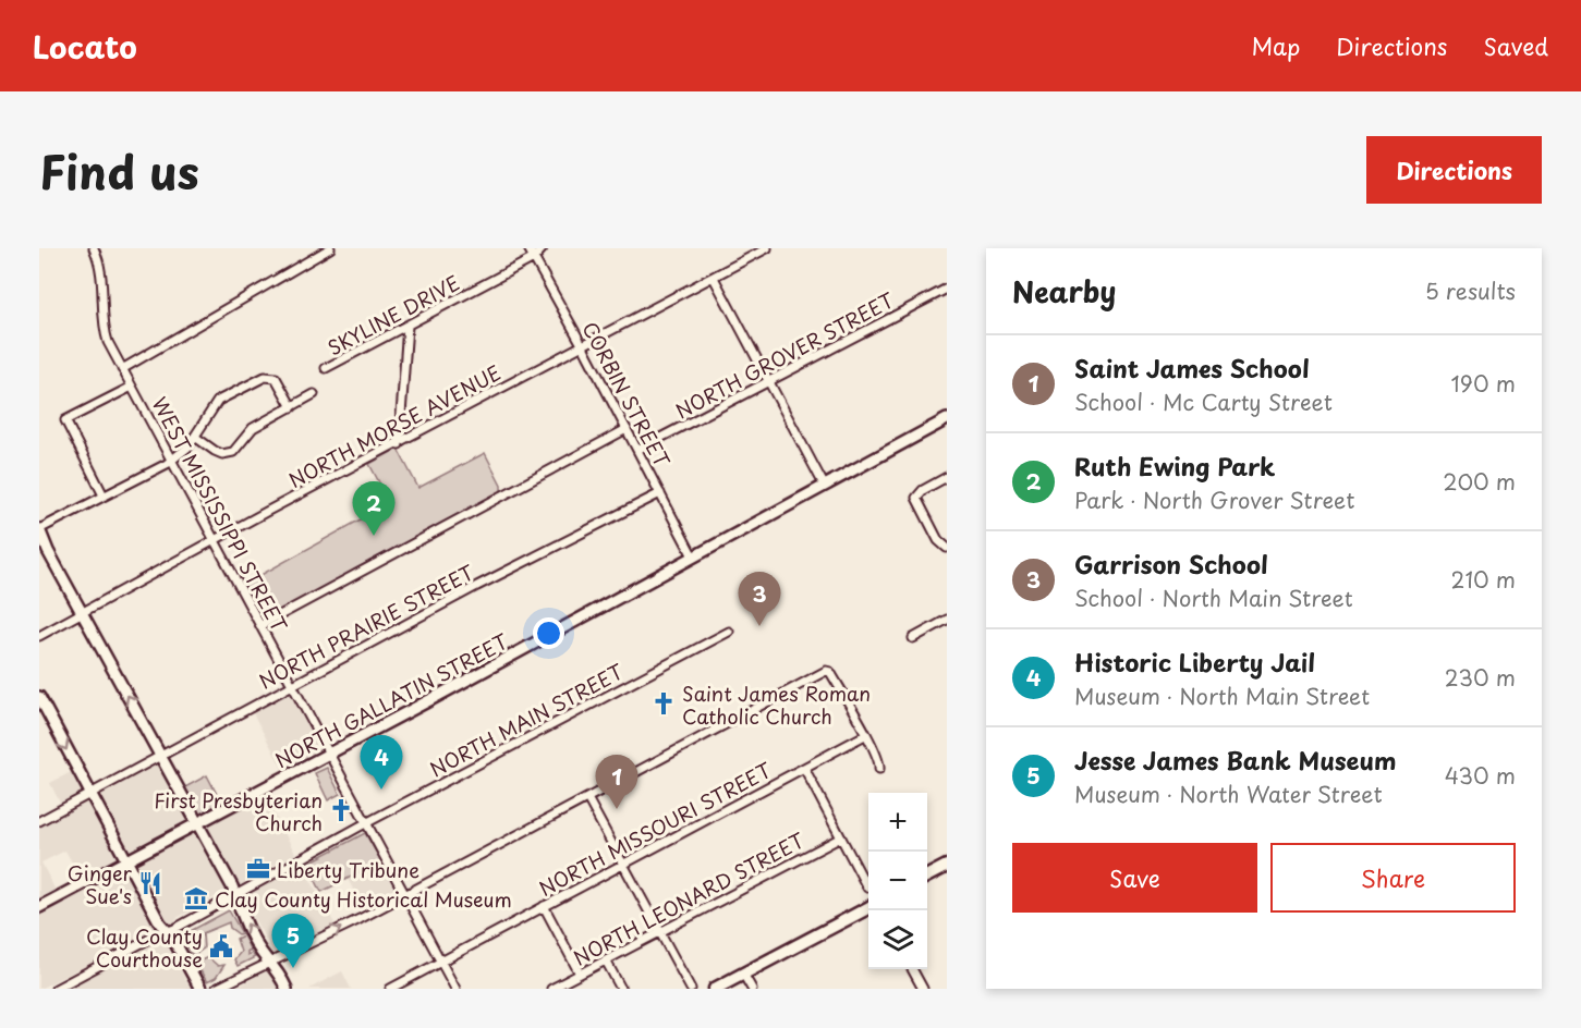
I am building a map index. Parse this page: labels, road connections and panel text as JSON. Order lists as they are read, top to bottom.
{
  "streets": {
    "street": [
      "SKYLINE DRIVE",
      "NORTH GROVER STREET",
      "CORBIN STREET",
      "NORTH MORSE AVENUE",
      "WEST MISSISSIPPI STREET",
      "NORTH PRAIRIE STREET",
      "NORTH GALLATIN STREET",
      "NORTH MAIN STREET",
      "NORTH MISSOURI STREET",
      "NORTH LEONARD STREET"
    ]
  },
  "crossings": [
    ["SKYLINE DRIVE", "CORBIN STREET"],
    ["NORTH GROVER STREET", "CORBIN STREET"],
    ["CORBIN STREET", "NORTH MORSE AVENUE"],
    ["CORBIN STREET", "NORTH PRAIRIE STREET"],
    ["CORBIN STREET", "NORTH GALLATIN STREET"],
    ["NORTH MORSE AVENUE", "WEST MISSISSIPPI STREET"],
    ["WEST MISSISSIPPI STREET", "NORTH PRAIRIE STREET"],
    ["WEST MISSISSIPPI STREET", "NORTH GALLATIN STREET"],
    ["WEST MISSISSIPPI STREET", "NORTH MAIN STREET"],
    ["WEST MISSISSIPPI STREET", "NORTH MISSOURI STREET"]
  ],
  "places": {
    "church": ["Saint James Roman Catholic Church", "First Presbyterian Church"],
    "office": ["Liberty Tribune"],
    "restaurant": ["Ginger Sue's"],
    "museum": ["Clay County Historical Museum"],
    "public building": ["Clay County Courthouse"]
  },
  "page": {
    "header": "Locato",
    "nav": ["Map", "Directions", "Saved"],
    "title": "Find us",
    "buttons": [
      "Directions",
      ["Save", "Share"]
    ],
    "heading": ["Nearby", "5 results"],
    "list": [
      {
        "mark": "1",
        "name": "Saint James School",
        "note": "School · Mc Carty Street",
        "value": "190 m"
      },
      {
        "mark": "2",
        "name": "Ruth Ewing Park",
        "note": "Park · North Grover Street",
        "value": "200 m"
      },
      {
        "mark": "3",
        "name": "Garrison School",
        "note": "School · North Main Street",
        "value": "210 m"
      },
      {
        "mark": "4",
        "name": "Historic Liberty Jail",
        "note": "Museum · North Main Street",
        "value": "230 m"
      },
      {
        "mark": "5",
        "name": "Jesse James Bank Museum",
        "note": "Museum · North Water Street",
        "value": "430 m"
      }
    ],
    "pins": [
      "2",
      "3",
      "4",
      "1",
      "5"
    ],
    "map_buttons": ["+", "−"]
  }
}
